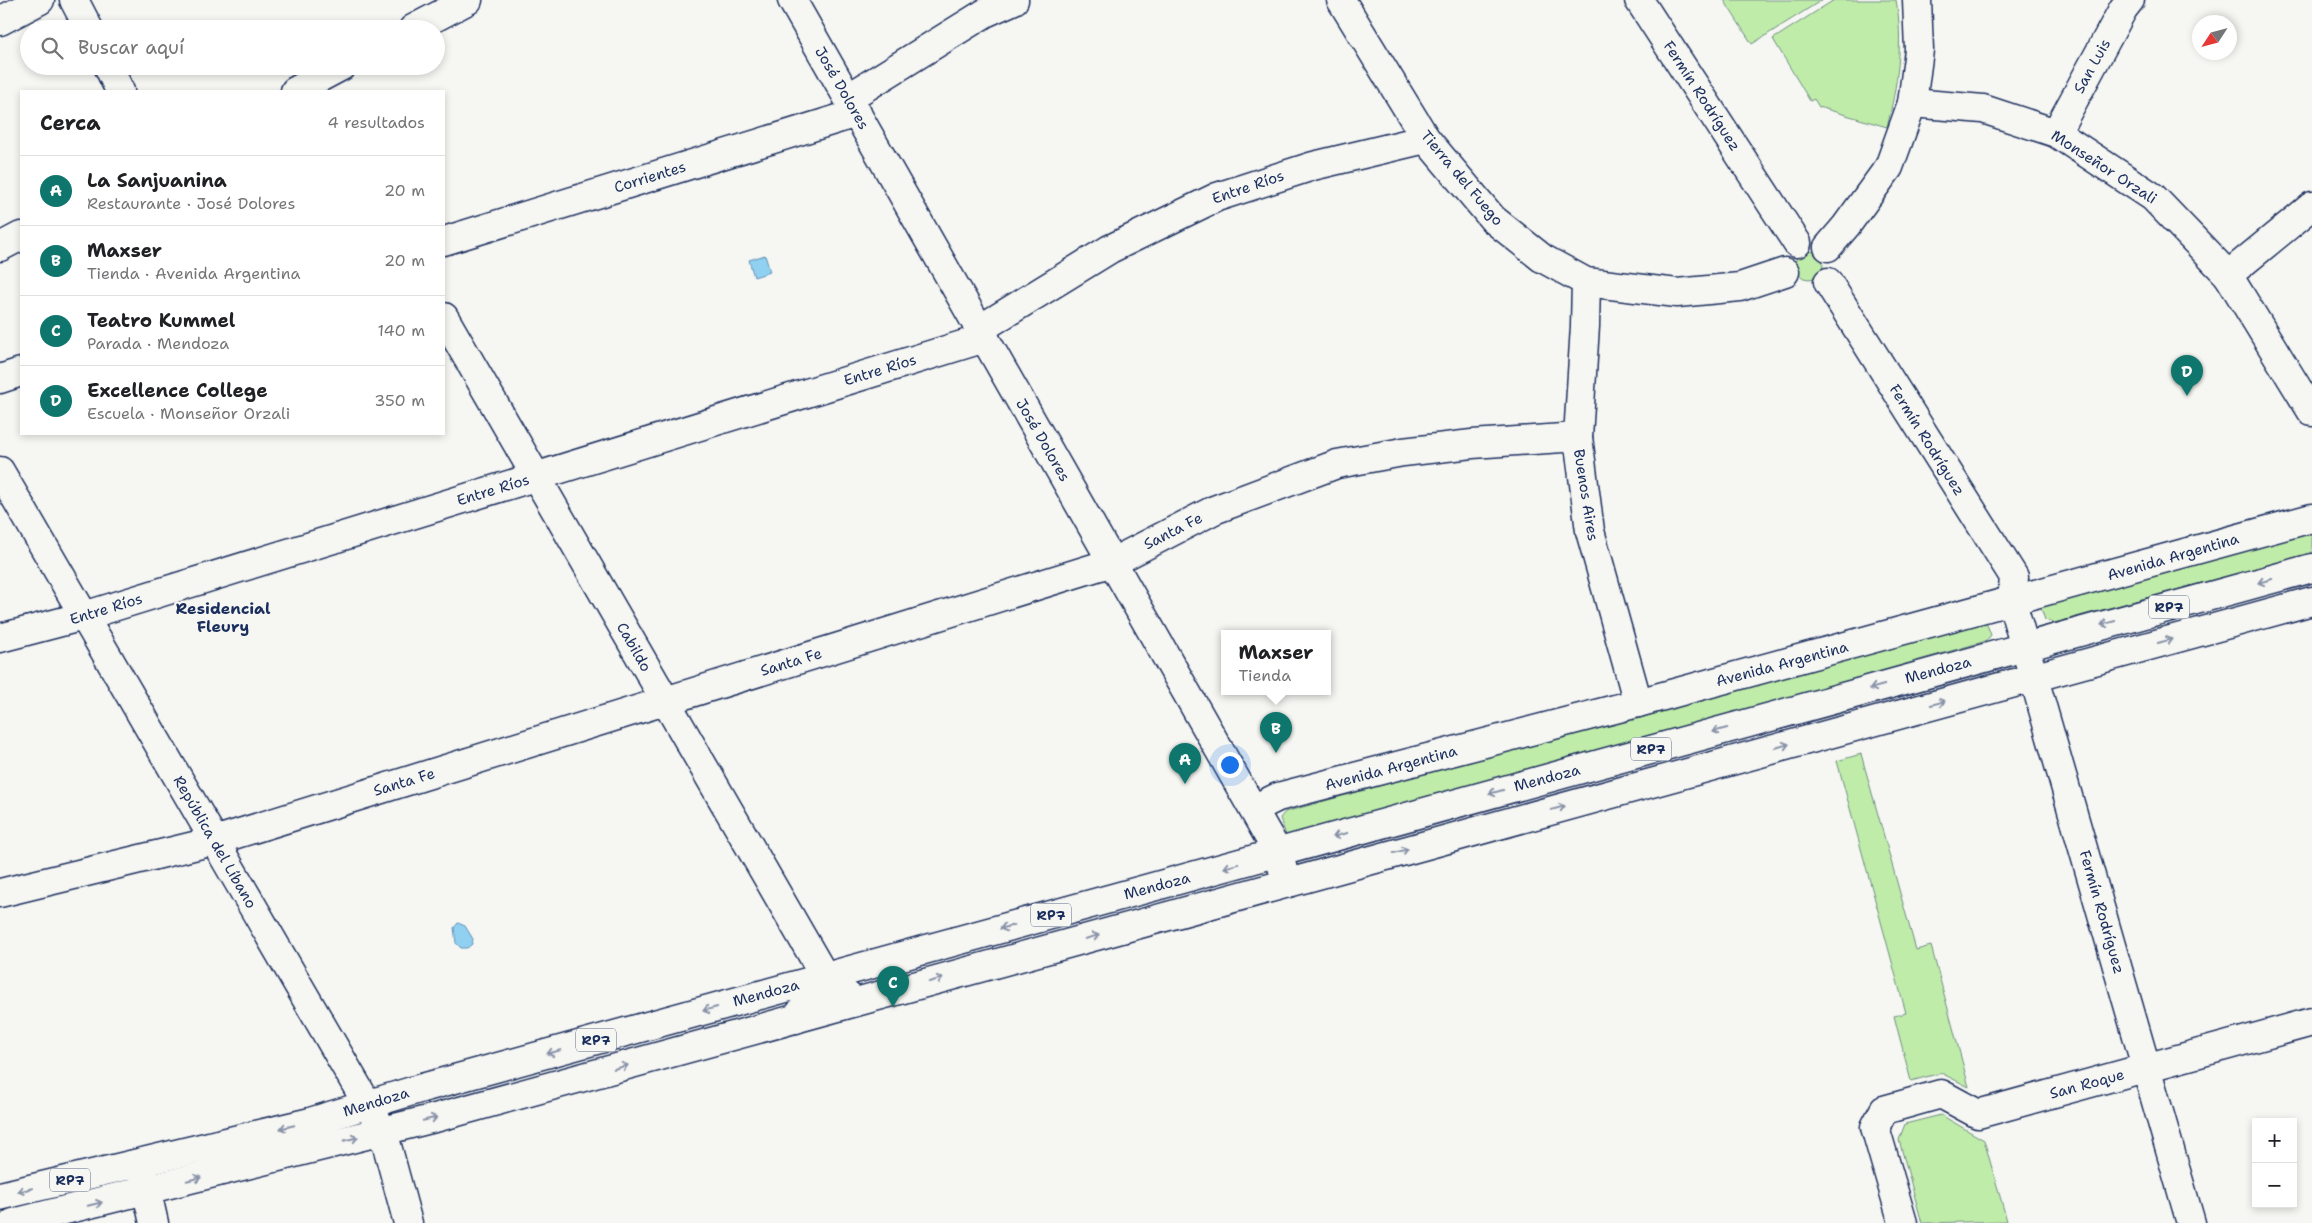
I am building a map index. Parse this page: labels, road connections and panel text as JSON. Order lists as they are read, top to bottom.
{
  "streets": {
    "street": [
      "San Luis",
      "José Dolores",
      "Fermín Rodríguez",
      "Monseñor Orzali",
      "Corrientes",
      "Tierra del Fuego",
      "Entre Ríos",
      "Buenos Aires",
      "Santa Fe",
      "Avenida Argentina",
      "RP7",
      "Cabildo",
      "Mendoza",
      "República del Líbano",
      "San Roque"
    ]
  },
  "crossings": [
    ["San Luis", "Monseñor Orzali"],
    ["José Dolores", "Corrientes"],
    ["José Dolores", "Entre Ríos"],
    ["José Dolores", "Santa Fe"],
    ["José Dolores", "Avenida Argentina"],
    ["José Dolores", "Mendoza"],
    ["Fermín Rodríguez", "Tierra del Fuego"],
    ["Fermín Rodríguez", "Avenida Argentina"],
    ["Fermín Rodríguez", "Mendoza"],
    ["Fermín Rodríguez", "San Roque"],
    ["Tierra del Fuego", "Entre Ríos"],
    ["Tierra del Fuego", "Buenos Aires"],
    ["Entre Ríos", "Cabildo"],
    ["Entre Ríos", "República del Líbano"],
    ["Buenos Aires", "Santa Fe"],
    ["Buenos Aires", "Avenida Argentina"],
    ["Santa Fe", "Cabildo"],
    ["Santa Fe", "República del Líbano"],
    ["Cabildo", "Mendoza"],
    ["Mendoza", "República del Líbano"]
  ],
  "districts": ["Residencial Fleury"],
  "north": "bottom left",
  "page": {
    "search": "Buscar aquí",
    "heading": ["Cerca", "4 resultados"],
    "list": [
      {
        "mark": "A",
        "name": "La Sanjuanina",
        "note": "Restaurante · José Dolores",
        "value": "20 m"
      },
      {
        "mark": "B",
        "name": "Maxser",
        "note": "Tienda · Avenida Argentina",
        "value": "20 m"
      },
      {
        "mark": "C",
        "name": "Teatro Kummel",
        "note": "Parada · Mendoza",
        "value": "140 m"
      },
      {
        "mark": "D",
        "name": "Excellence College",
        "note": "Escuela · Monseñor Orzali",
        "value": "350 m"
      }
    ],
    "pins": [
      "D",
      "B",
      "A",
      "C"
    ],
    "popup": ["Maxser", "Tienda"],
    "map_buttons": ["+", "−"]
  }
}
